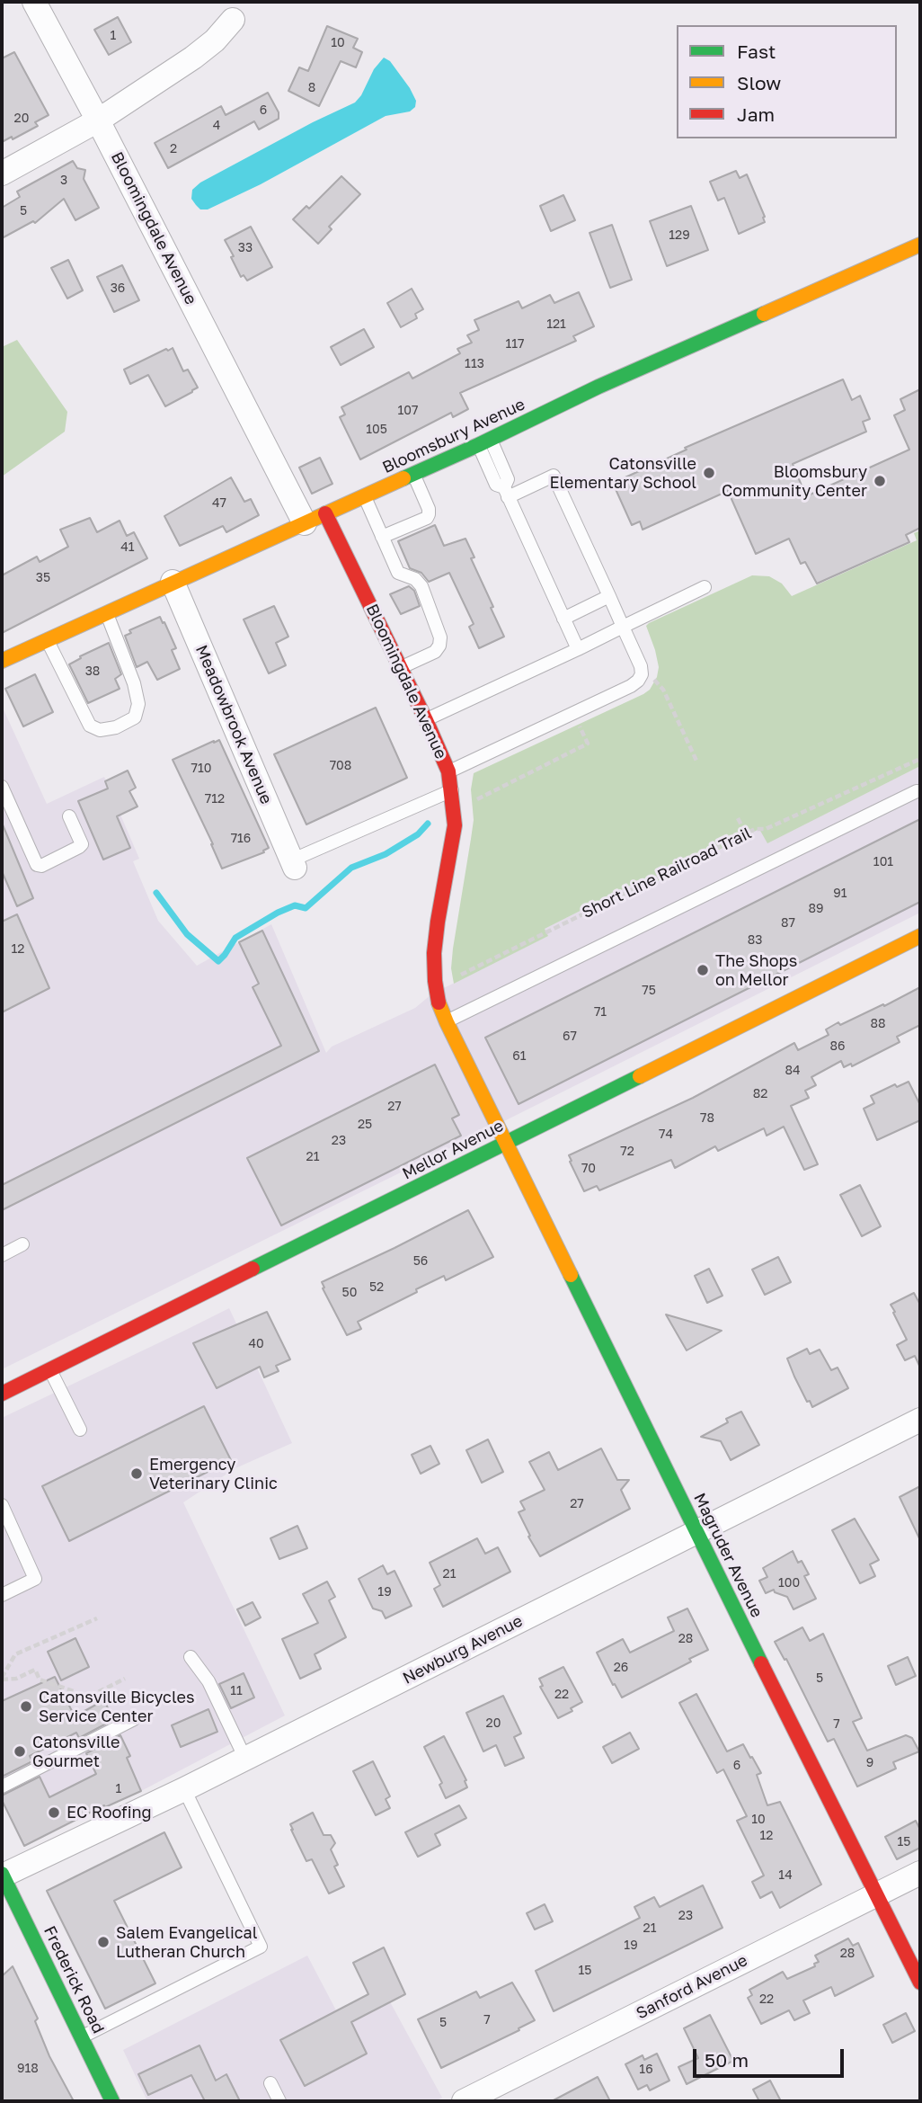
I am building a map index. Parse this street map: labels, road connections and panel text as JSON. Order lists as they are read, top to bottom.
{
  "streets": {
    "street": [
      "Bloomingdale Avenue",
      "Bloomsbury Avenue",
      "Meadowbrook Avenue",
      "Mellor Avenue",
      "Magruder Avenue",
      "Newburg Avenue",
      "Frederick Road",
      "Sanford Avenue"
    ],
    "path": ["Short Line Railroad Trail"]
  },
  "crossings": [
    ["Bloomingdale Avenue", "Bloomsbury Avenue"],
    ["Bloomingdale Avenue", "Mellor Avenue"],
    ["Bloomingdale Avenue", "Magruder Avenue"],
    ["Bloomsbury Avenue", "Meadowbrook Avenue"],
    ["Mellor Avenue", "Magruder Avenue"],
    ["Magruder Avenue", "Newburg Avenue"],
    ["Magruder Avenue", "Sanford Avenue"],
    ["Newburg Avenue", "Frederick Road"]
  ],
  "places": [
    "Catonsville Elementary School",
    "Bloomsbury Community Center",
    "The Shops on Mellor",
    "Emergency Veterinary Clinic",
    "Catonsville Bicycles Service Center",
    "Catonsville Gourmet",
    "EC Roofing",
    "Salem Evangelical Lutheran Church"
  ],
  "house_numbers": [
    "1",
    "10",
    "8",
    "6",
    "20",
    "4",
    "2",
    "3",
    "5",
    "129",
    "33",
    "36",
    "121",
    "117",
    "113",
    "107",
    "105",
    "47",
    "41",
    "35",
    "38",
    "708",
    "710",
    "712",
    "716",
    "101",
    "91",
    "89",
    "87",
    "83",
    "12",
    "75",
    "71",
    "88",
    "67",
    "86",
    "61",
    "84",
    "82",
    "27",
    "78",
    "25",
    "74",
    "23",
    "72",
    "21",
    "70",
    "56",
    "52",
    "50",
    "40",
    "27",
    "21",
    "100",
    "19",
    "28",
    "26",
    "5",
    "11",
    "22",
    "20",
    "7",
    "9",
    "6",
    "1",
    "10",
    "12",
    "15",
    "14",
    "23",
    "21",
    "19",
    "28",
    "15",
    "22",
    "7",
    "5",
    "918",
    "16"
  ],
  "legend": ["Fast", "Slow", "Jam"],
  "scale_bar": "50 m"
}
